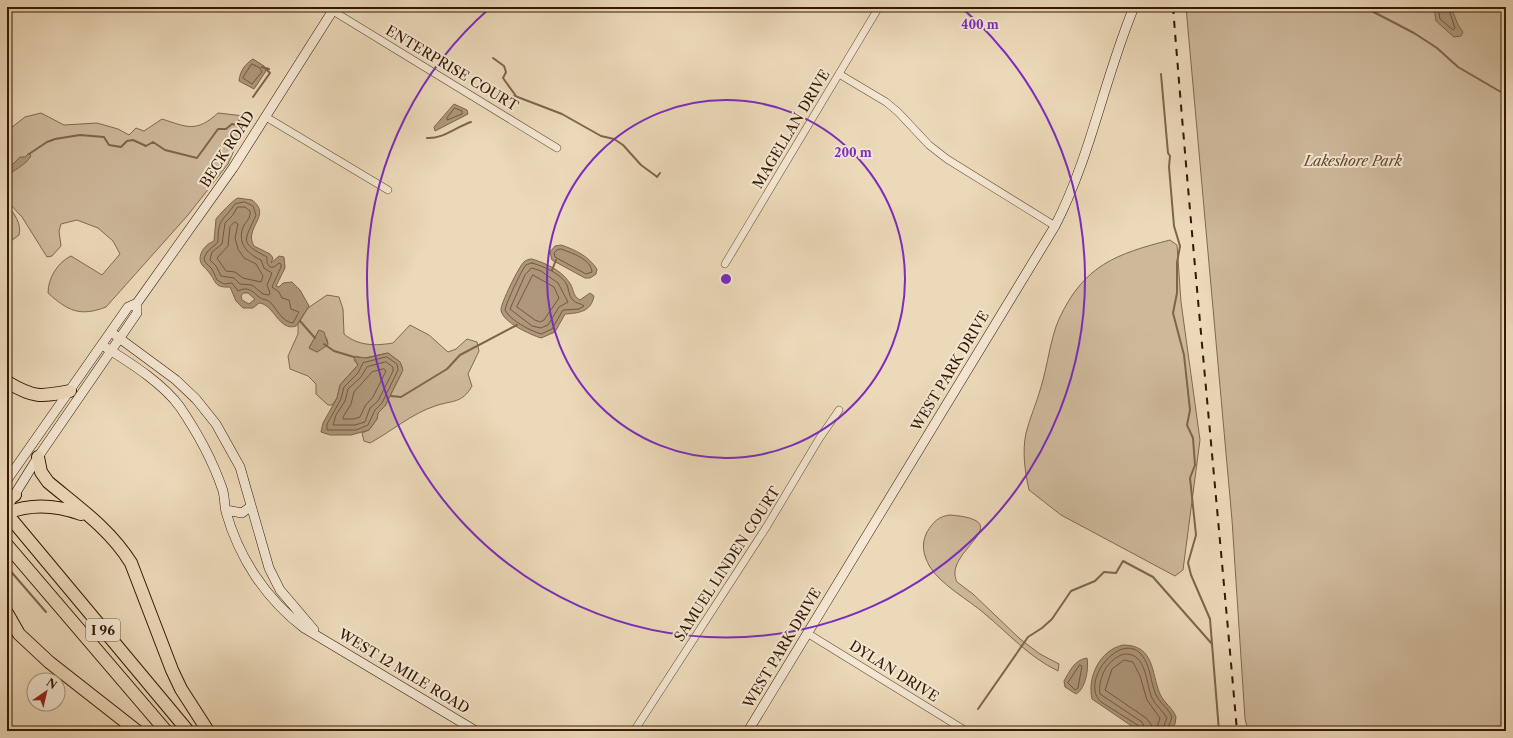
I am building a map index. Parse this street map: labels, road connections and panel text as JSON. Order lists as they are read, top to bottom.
{
  "streets": {
    "highway": ["I 96"],
    "main road": ["BECK ROAD", "WEST PARK DRIVE", "WEST 12 MILE ROAD"],
    "street": [
      "ENTERPRISE COURT",
      "MAGELLAN DRIVE",
      "SAMUEL LINDEN COURT",
      "DYLAN DRIVE"
    ]
  },
  "crossings": [
    ["ENTERPRISE COURT", "BECK ROAD"],
    ["BECK ROAD", "WEST 12 MILE ROAD"],
    ["WEST PARK DRIVE", "DYLAN DRIVE"]
  ],
  "parks": ["Lakeshore Park"],
  "north": "top right",
  "rings": ["400 m", "200 m"]
}
